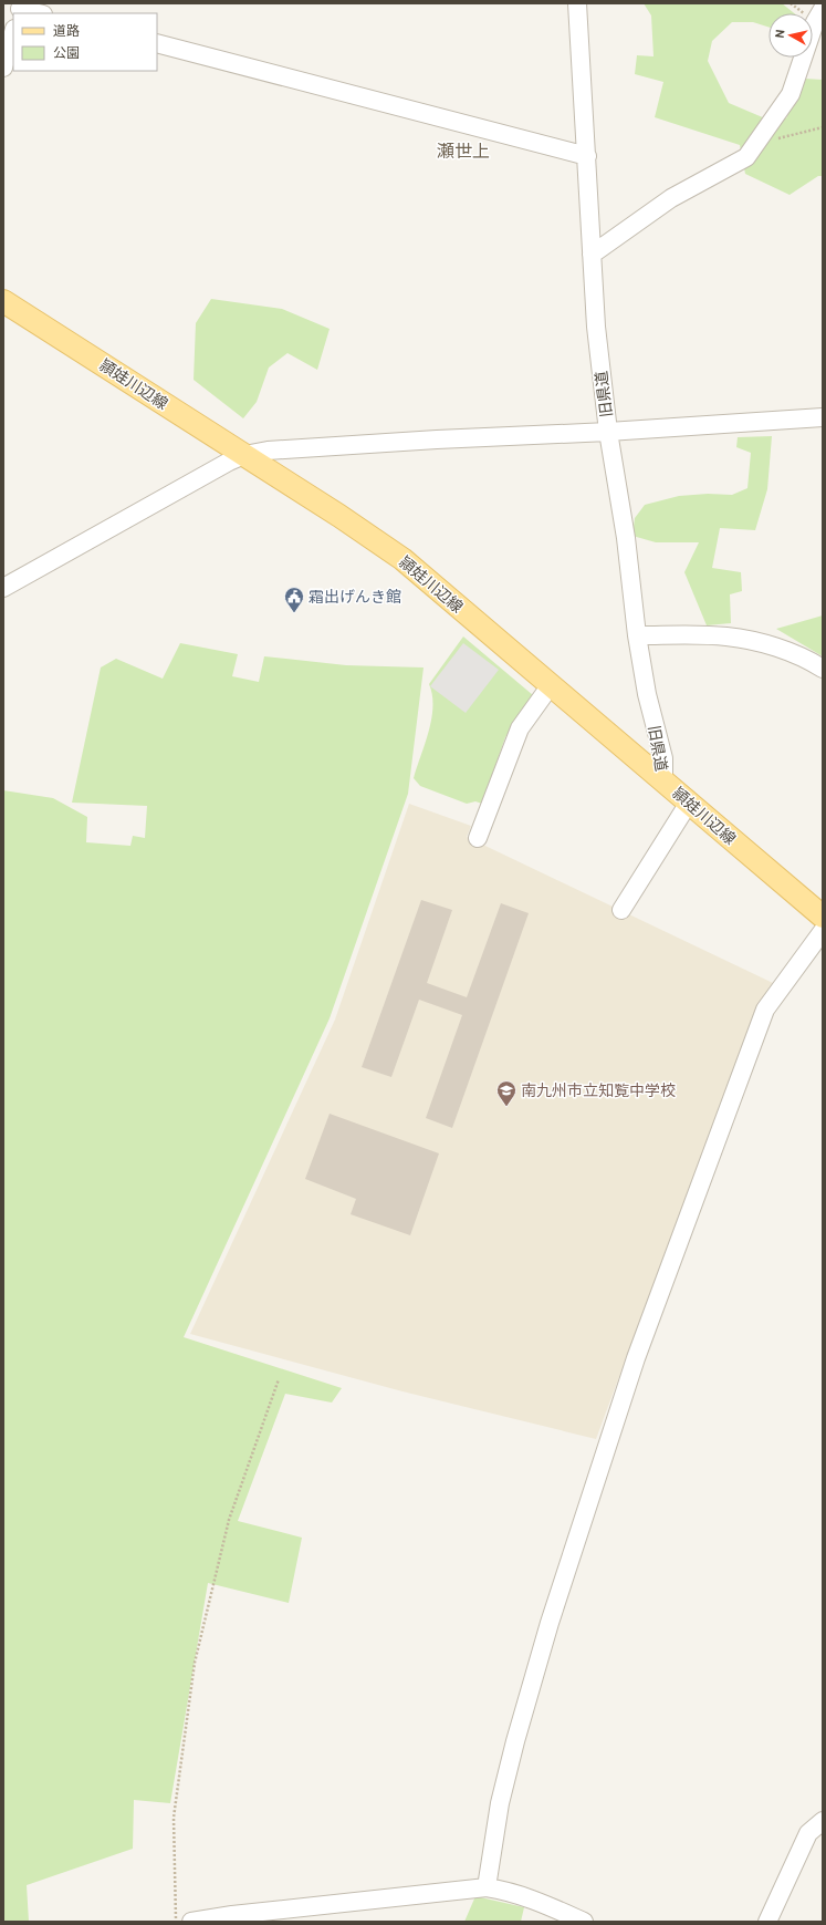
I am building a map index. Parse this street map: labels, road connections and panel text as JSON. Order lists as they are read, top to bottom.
{
  "streets": {
    "main road": ["頴娃川辺線"],
    "street": ["旧県道"]
  },
  "crossings": [
    ["頴娃川辺線", "旧県道"]
  ],
  "districts": ["瀬世上"],
  "places": {
    "public building": ["霜出げんき館"],
    "school or university": ["南九州市立知覧中学校"]
  },
  "legend": ["道路", "公園"],
  "north": "left"
}
